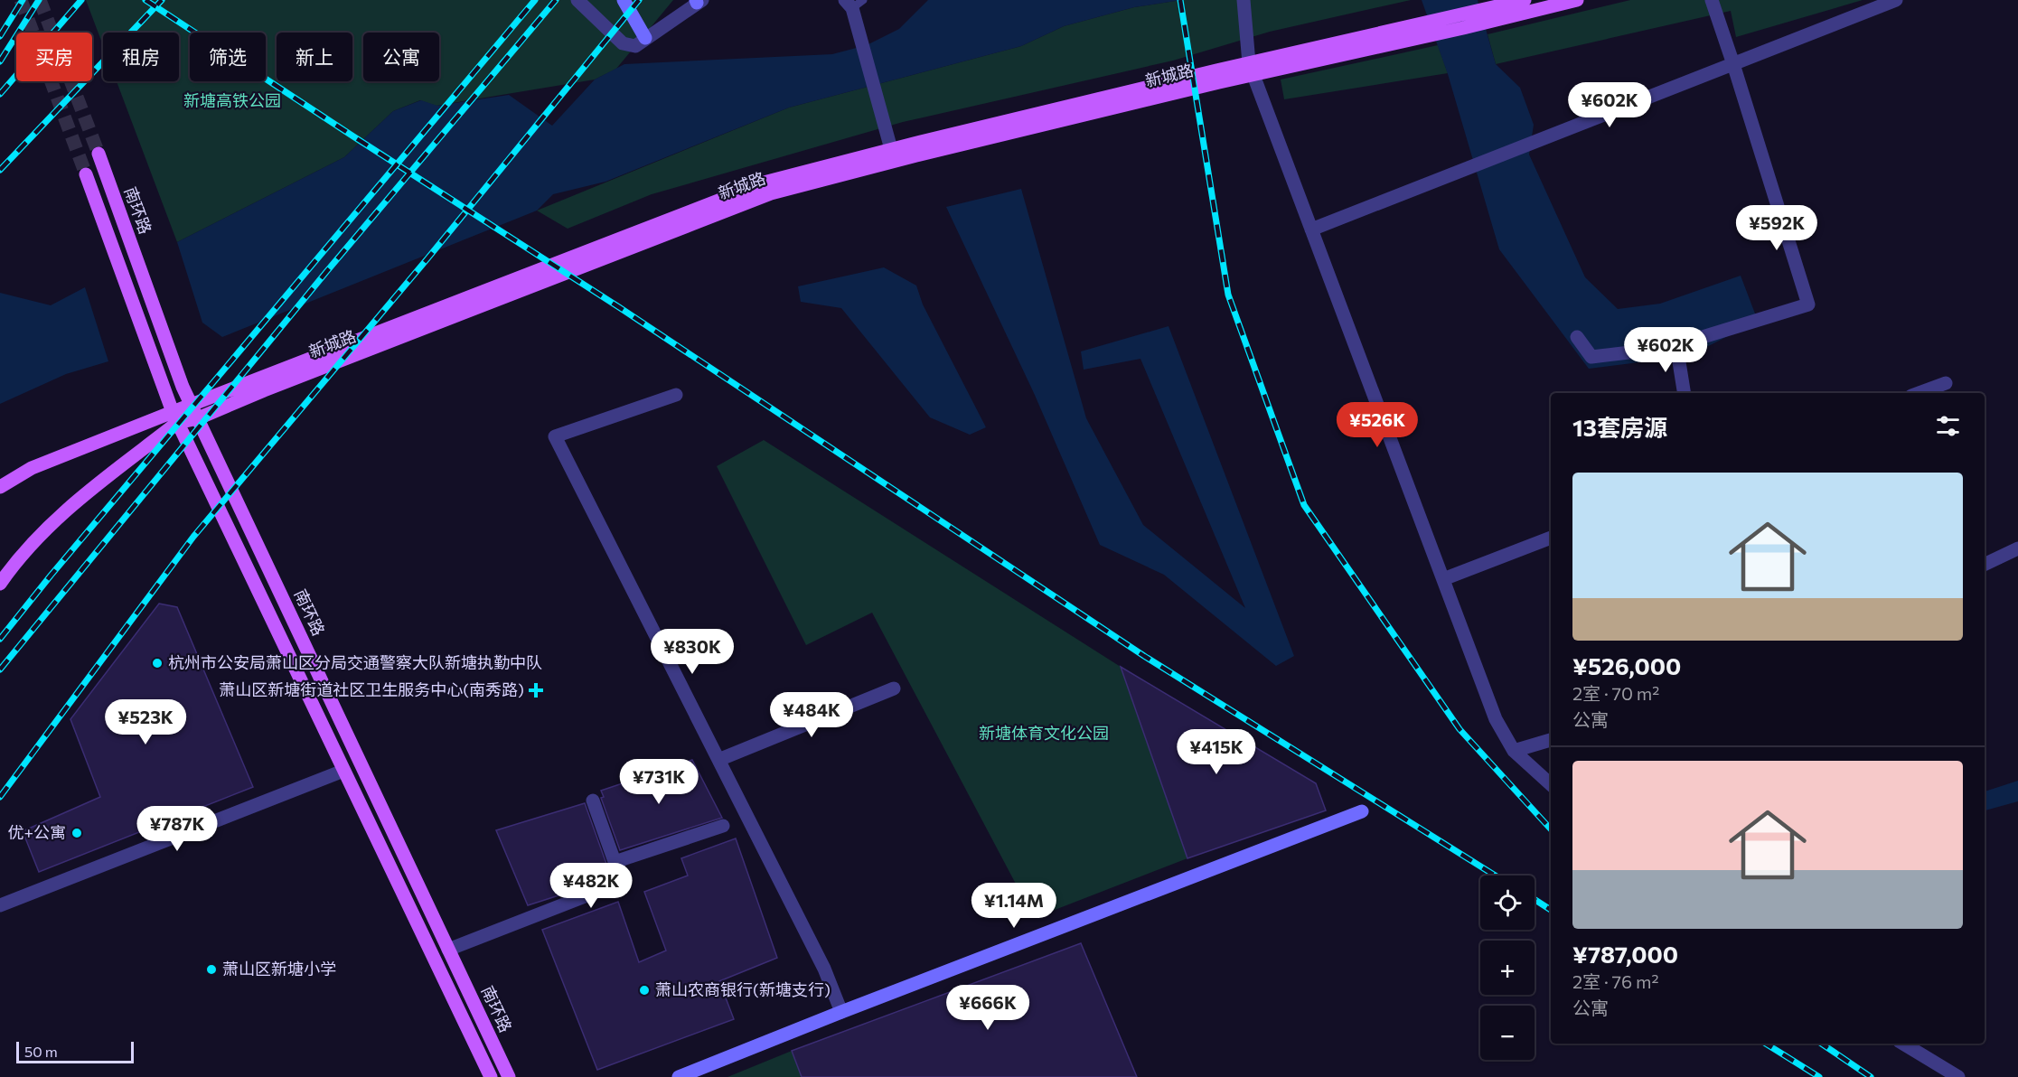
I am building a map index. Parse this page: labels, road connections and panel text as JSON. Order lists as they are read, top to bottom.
{
  "streets": {
    "main road": ["新城路", "南环路"]
  },
  "crossings": [
    ["新城路", "南环路"]
  ],
  "parks": ["新塘高铁公园", "新塘体育文化公园"],
  "places": {
    "other": [
      "杭州市公安局萧山区分局交通警察大队新塘执勤中队",
      "优+公寓",
      "萧山区新塘小学",
      "萧山农商银行(新塘支行)"
    ],
    "health": ["萧山区新塘街道社区卫生服务中心(南秀路)"]
  },
  "scale_bar": "50 m",
  "page": {
    "chip": [
      "买房",
      "租房",
      "筛选",
      "新上",
      "公寓"
    ],
    "price": [
      "¥602K",
      "¥592K",
      "¥602K",
      "¥526K",
      "¥830K",
      "¥484K",
      "¥523K",
      "¥415K",
      "¥731K",
      "¥787K",
      "¥482K",
      "¥1.14M",
      "¥666K"
    ],
    "heading": "13套房源",
    "list": [
      {
        "name": "¥526,000",
        "note": "2室 · 70 m² · 公寓"
      },
      {
        "name": "¥787,000",
        "note": "2室 · 76 m² · 公寓"
      }
    ],
    "map_buttons": ["+", "−"],
    "scale": "50 m"
  }
}
